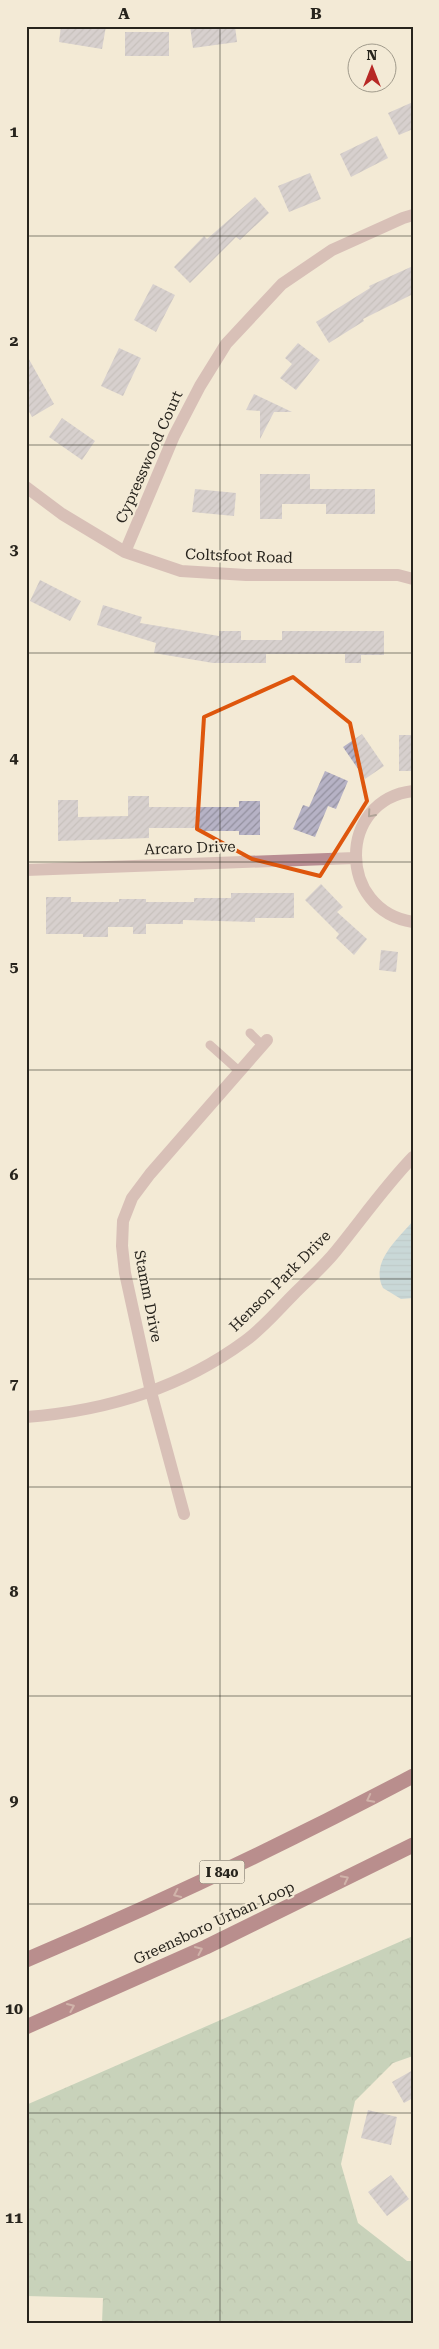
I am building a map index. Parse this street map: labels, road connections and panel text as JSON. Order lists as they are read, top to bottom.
{
  "streets": {
    "highway": ["I 840", "Greensboro Urban Loop"],
    "street": [
      "Cypresswood Court",
      "Coltsfoot Road",
      "Arcaro Drive",
      "Henson Park Drive",
      "Stamm Drive"
    ]
  },
  "crossings": [
    ["Cypresswood Court", "Coltsfoot Road"],
    ["Henson Park Drive", "Stamm Drive"]
  ],
  "north": "top",
  "grid": {
    "columns": ["A", "B"],
    "rows": [
      "1",
      "2",
      "3",
      "4",
      "5",
      "6",
      "7",
      "8",
      "9",
      "10",
      "11"
    ]
  }
}
